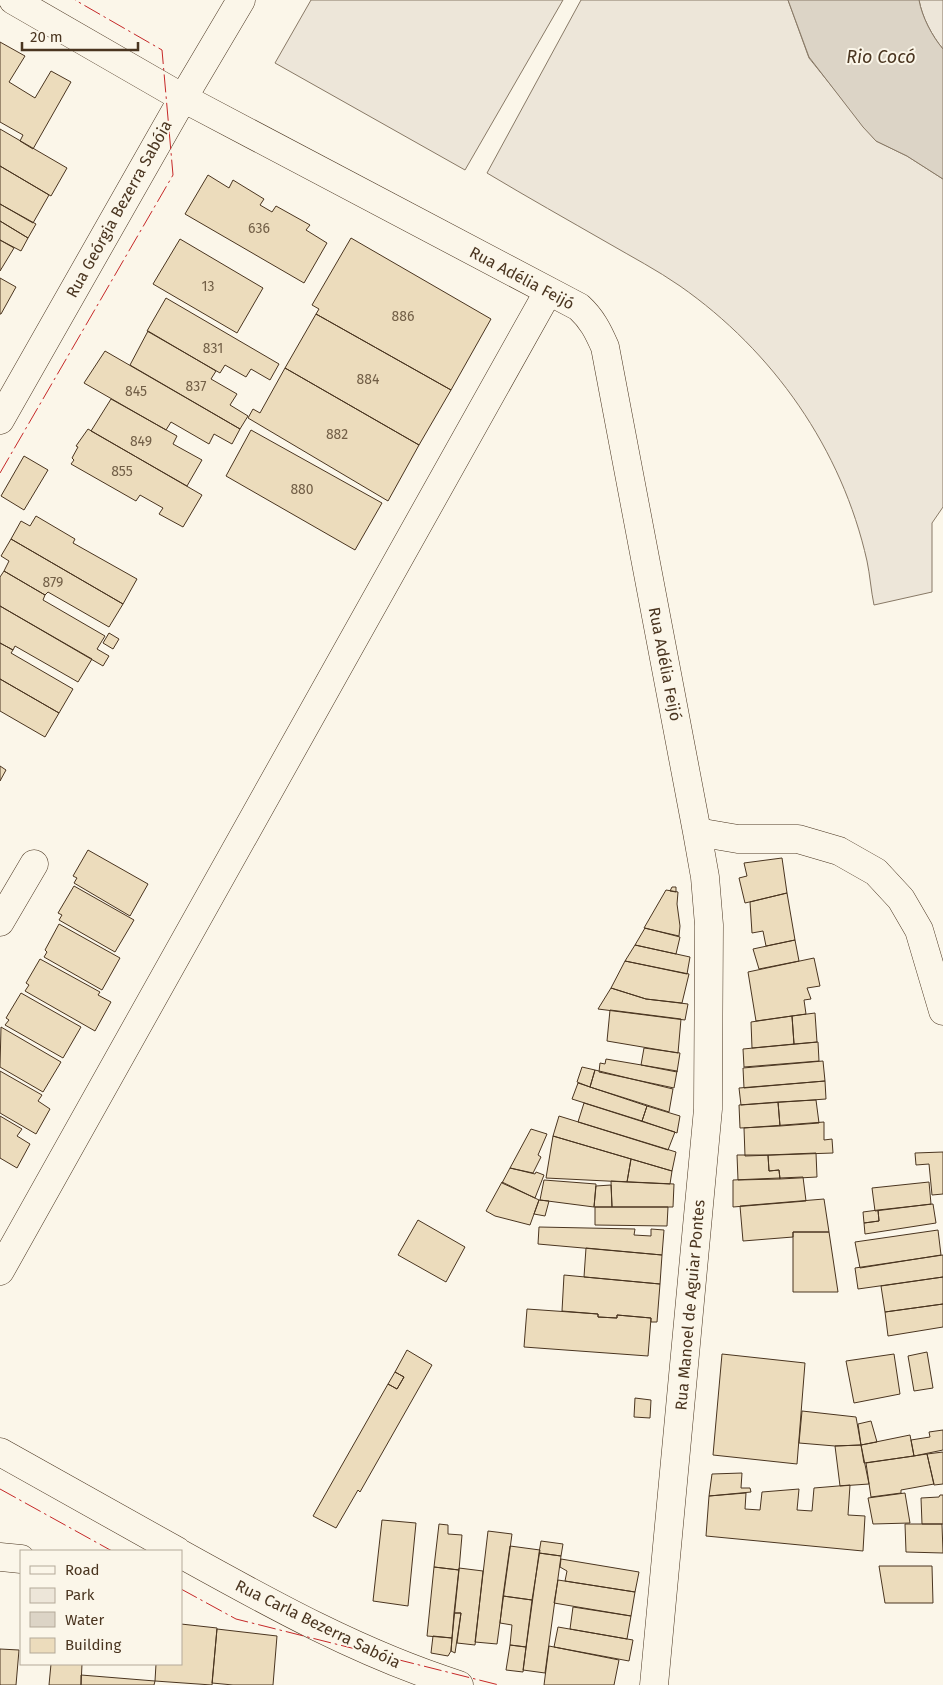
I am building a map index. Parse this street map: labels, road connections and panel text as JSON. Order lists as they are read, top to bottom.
{
  "streets": {
    "street": [
      "Rua Geórgia Bezerra Sabóia",
      "Rua Adélia Feijó",
      "Rua Manoel de Aguiar Pontes",
      "Rua Carla Bezerra Sabóia"
    ]
  },
  "crossings": [
    ["Rua Geórgia Bezerra Sabóia", "Rua Adélia Feijó"],
    ["Rua Adélia Feijó", "Rua Manoel de Aguiar Pontes"]
  ],
  "water": ["Rio Cocó"],
  "house_numbers": [
    "636",
    "13",
    "886",
    "831",
    "884",
    "837",
    "845",
    "882",
    "849",
    "855",
    "880",
    "879"
  ],
  "legend": [
    "Road",
    "Park",
    "Water",
    "Building"
  ],
  "scale_bar": "20 m"
}
